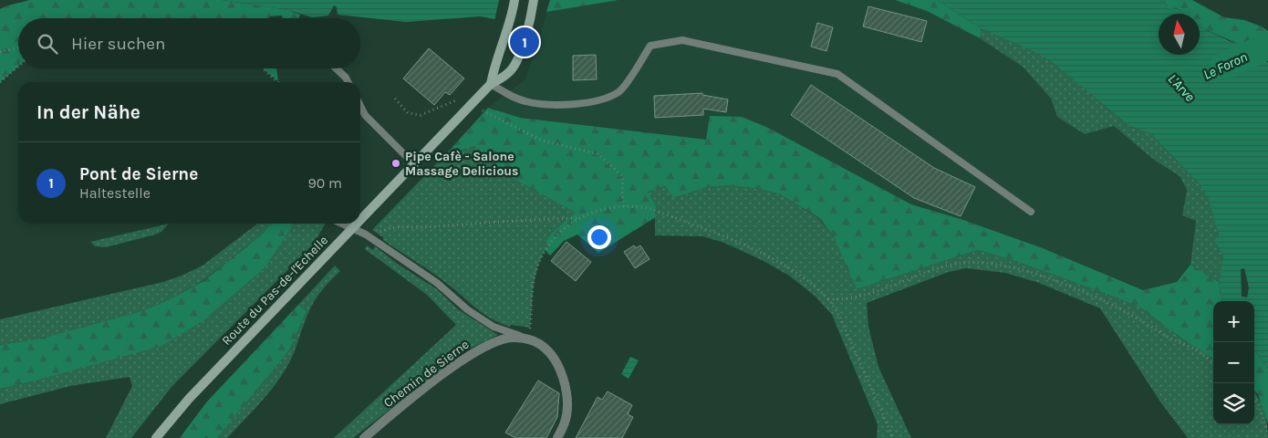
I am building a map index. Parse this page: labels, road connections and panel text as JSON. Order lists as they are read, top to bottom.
{
  "streets": {
    "main road": ["Route du Pas-de-l'Echelle"],
    "street": ["Chemin de Sierne"]
  },
  "water": ["Le Foron", "L'Arve"],
  "places": ["Pipe Cafè - Salone Massage Delicious"],
  "north": "top",
  "page": {
    "search": "Hier suchen",
    "pins": "1",
    "heading": "In der Nähe",
    "list": [
      {
        "mark": "1",
        "name": "Pont de Sierne",
        "note": "Haltestelle",
        "value": "90 m"
      }
    ],
    "map_buttons": ["+", "−"]
  }
}
